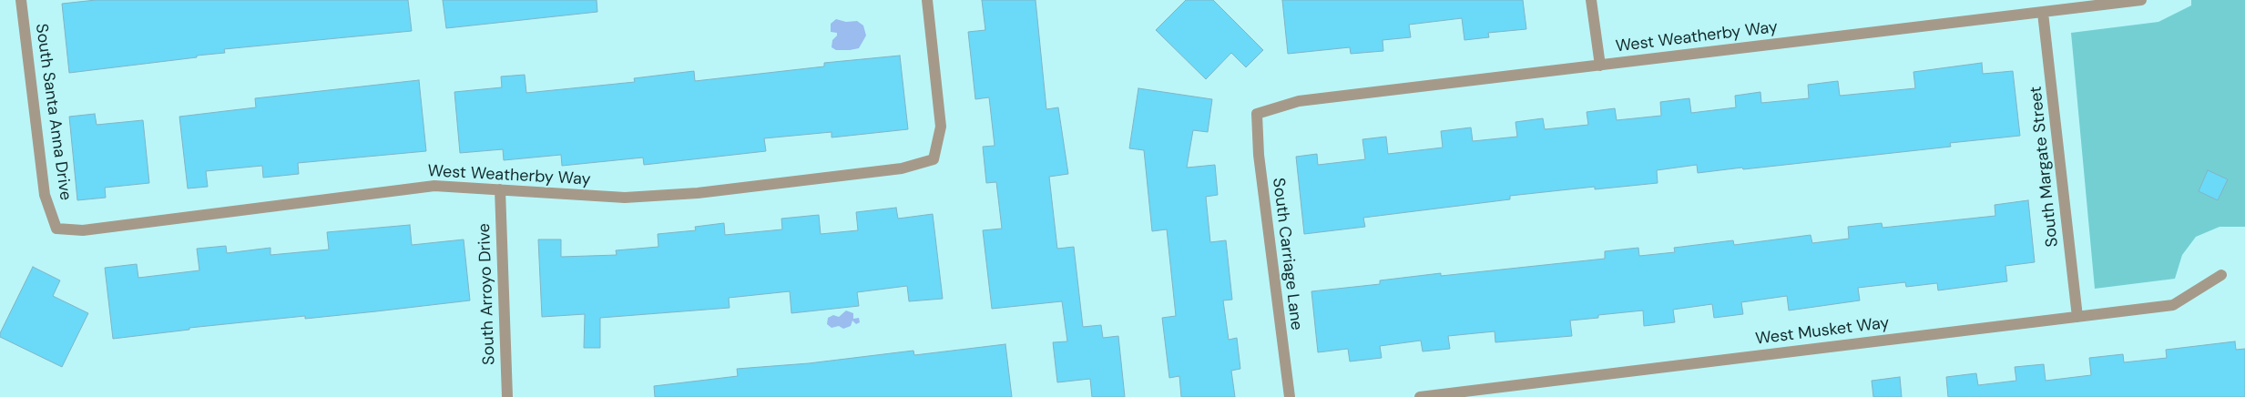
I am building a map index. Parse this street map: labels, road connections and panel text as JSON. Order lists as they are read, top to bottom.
{
  "streets": {
    "street": [
      "West Weatherby Way",
      "South Santa Anna Drive",
      "South Margate Street",
      "South Carriage Lane",
      "South Arroyo Drive",
      "West Musket Way"
    ]
  },
  "crossings": [
    ["West Weatherby Way", "South Santa Anna Drive"],
    ["West Weatherby Way", "South Margate Street"],
    ["West Weatherby Way", "South Carriage Lane"],
    ["West Weatherby Way", "South Arroyo Drive"],
    ["South Margate Street", "West Musket Way"]
  ]
}
